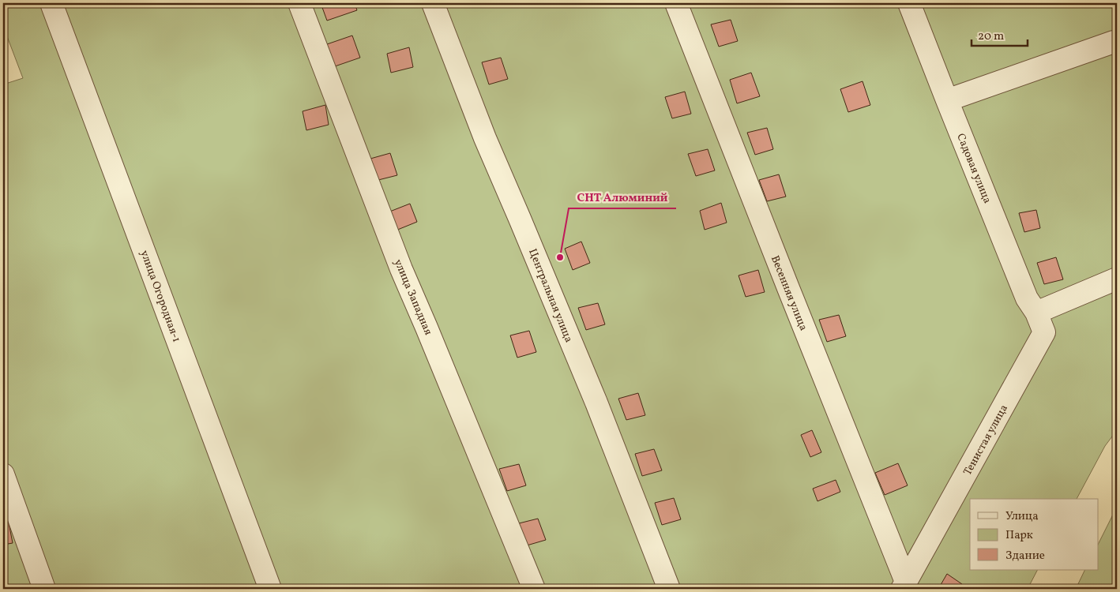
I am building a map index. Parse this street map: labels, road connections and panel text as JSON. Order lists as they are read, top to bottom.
{
  "streets": {
    "street": [
      "Садовая улица",
      "Весенняя улица",
      "Центральная улица",
      "улица Огородная-1",
      "улица Западная",
      "Тенистая улица"
    ]
  },
  "crossings": [
    ["Садовая улица", "Тенистая улица"],
    ["Весенняя улица", "Тенистая улица"]
  ],
  "places": ["СНТ Алюминий"],
  "legend": ["Улица", "Парк", "Здание"],
  "scale_bar": "20 m"
}
